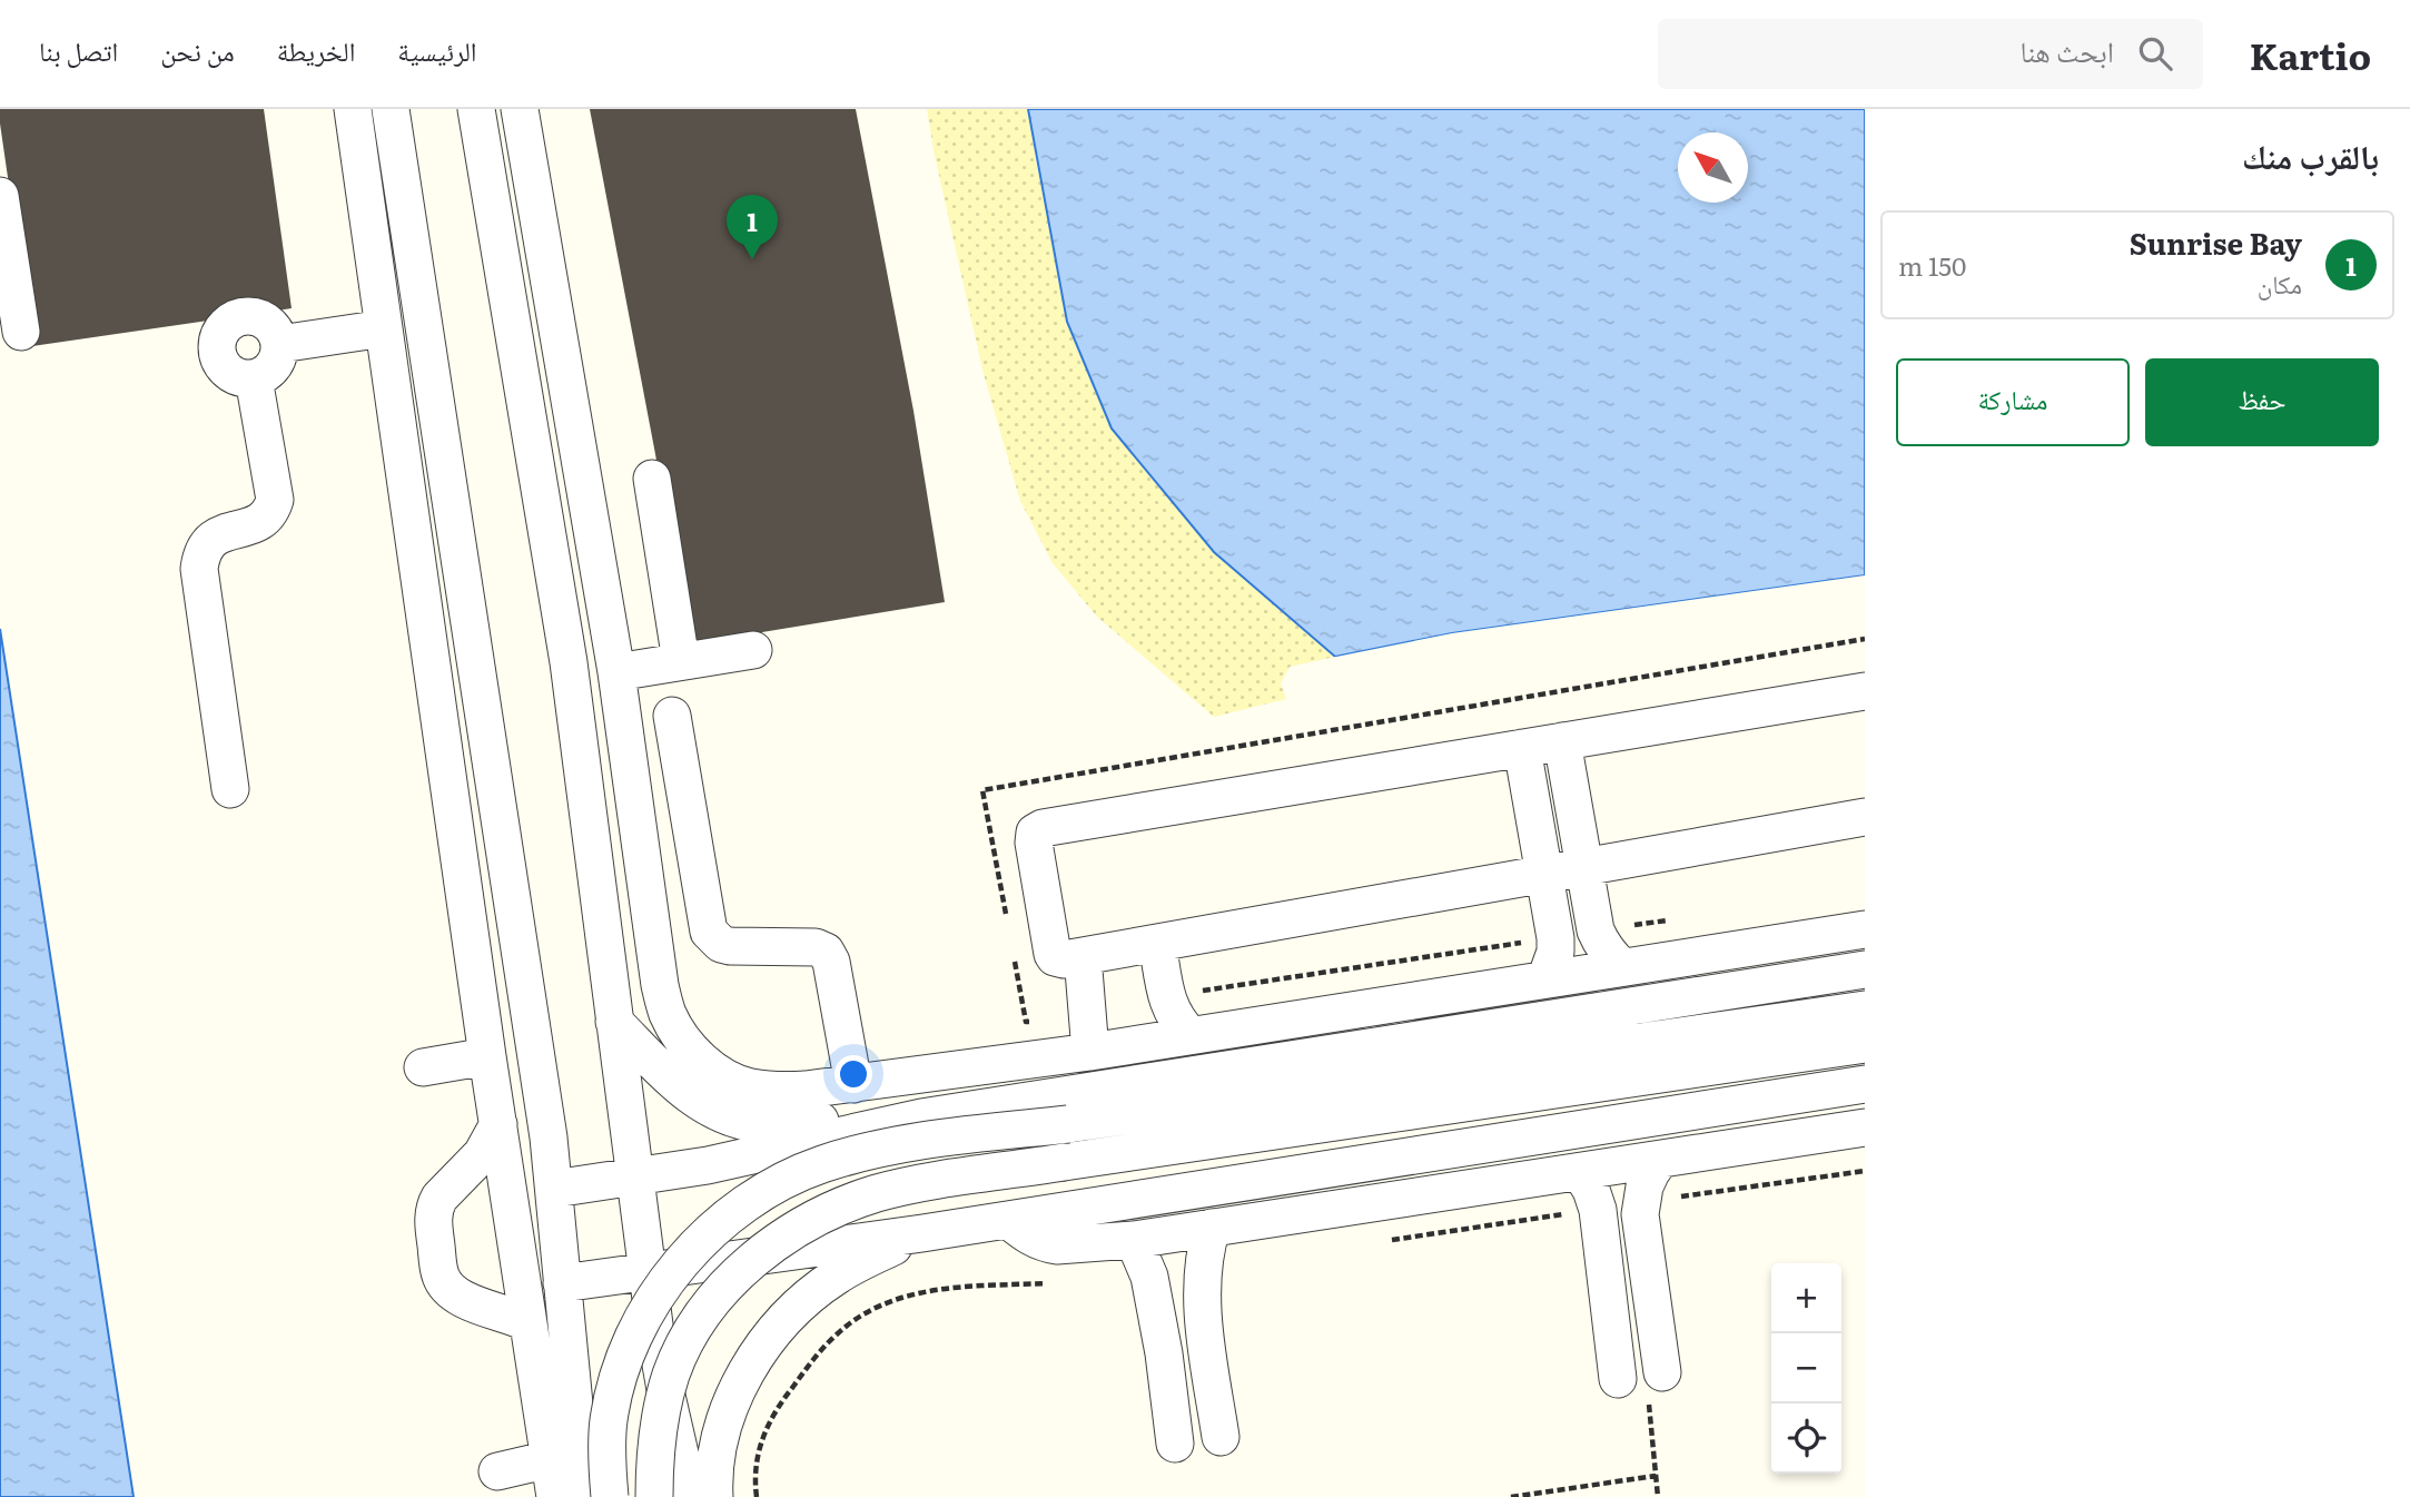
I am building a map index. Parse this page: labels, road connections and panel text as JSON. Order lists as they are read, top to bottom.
{
  "north": "top left",
  "page": {
    "header": "Kartio",
    "search": "ابحث هنا",
    "nav": [
      "الرئيسية",
      "الخريطة",
      "من نحن",
      "اتصل بنا"
    ],
    "heading": "بالقرب منك",
    "pins": "1",
    "list": [
      {
        "mark": "1",
        "name": "Sunrise Bay",
        "note": "مكان",
        "value": "150 m"
      }
    ],
    "buttons": ["حفظ", "مشاركة"],
    "map_buttons": ["+", "−"]
  }
}
